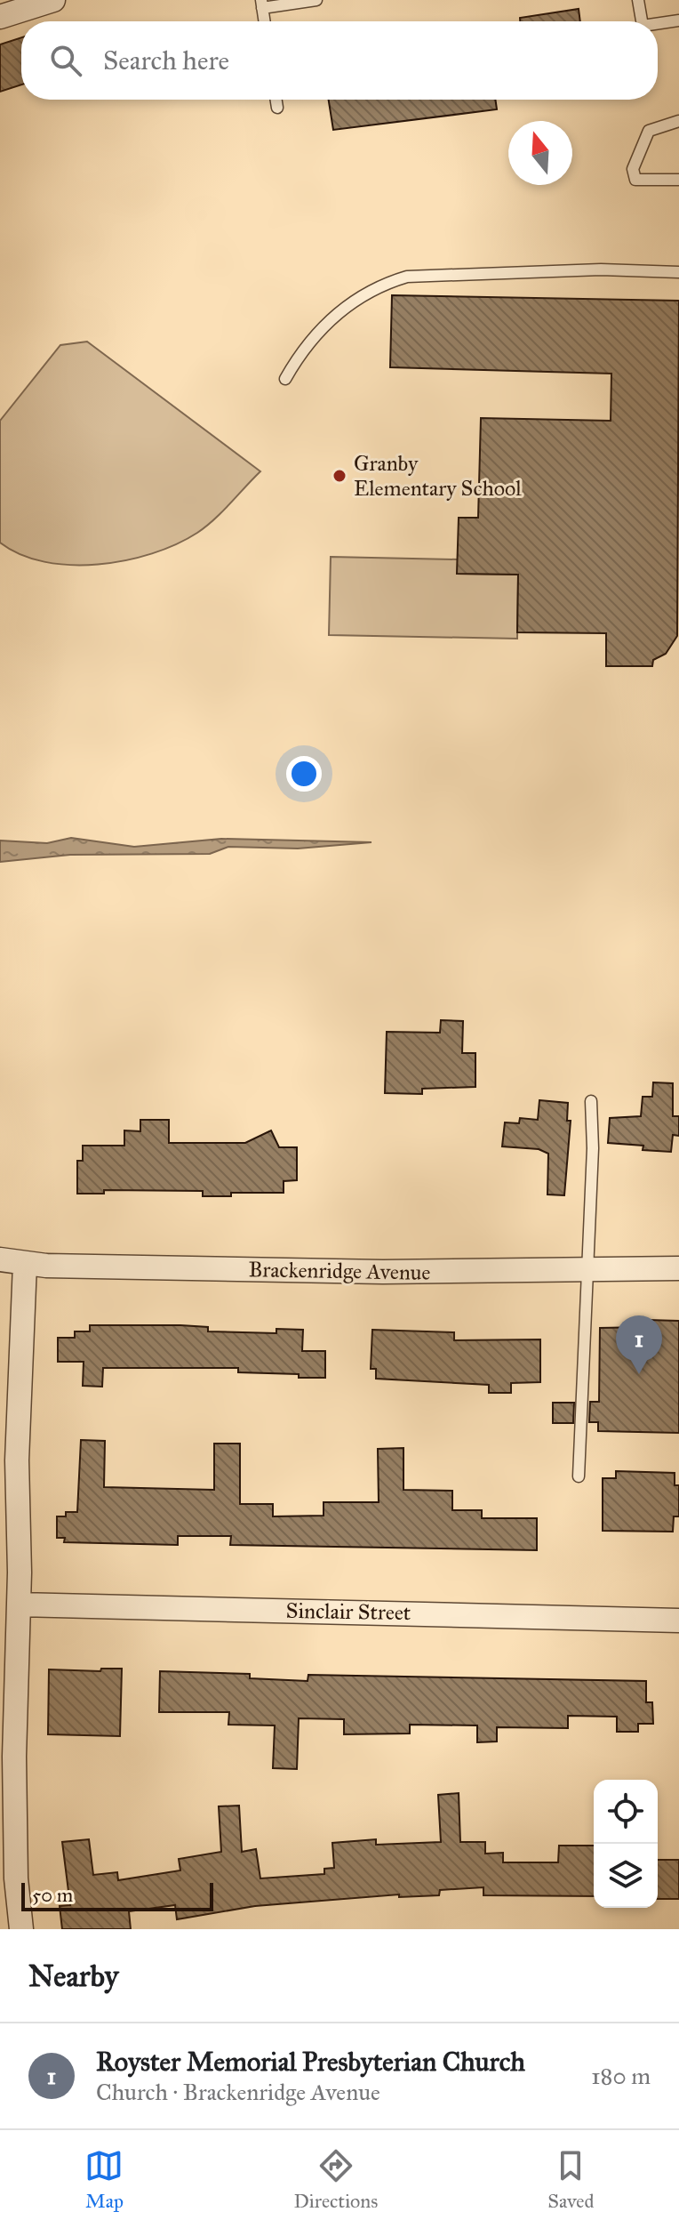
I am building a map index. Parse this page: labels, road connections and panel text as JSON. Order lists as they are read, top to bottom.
{
  "streets": {
    "street": ["Brackenridge Avenue", "Sinclair Street"]
  },
  "places": ["Granby Elementary School"],
  "scale_bar": "50 m",
  "north": "top",
  "page": {
    "search": "Search here",
    "pins": "1",
    "scale": "50 m",
    "heading": "Nearby",
    "list": [
      {
        "mark": "1",
        "name": "Royster Memorial Presbyterian Church",
        "note": "Church · Brackenridge Avenue",
        "value": "180 m"
      }
    ],
    "nav": ["Map", "Directions", "Saved"]
  }
}
